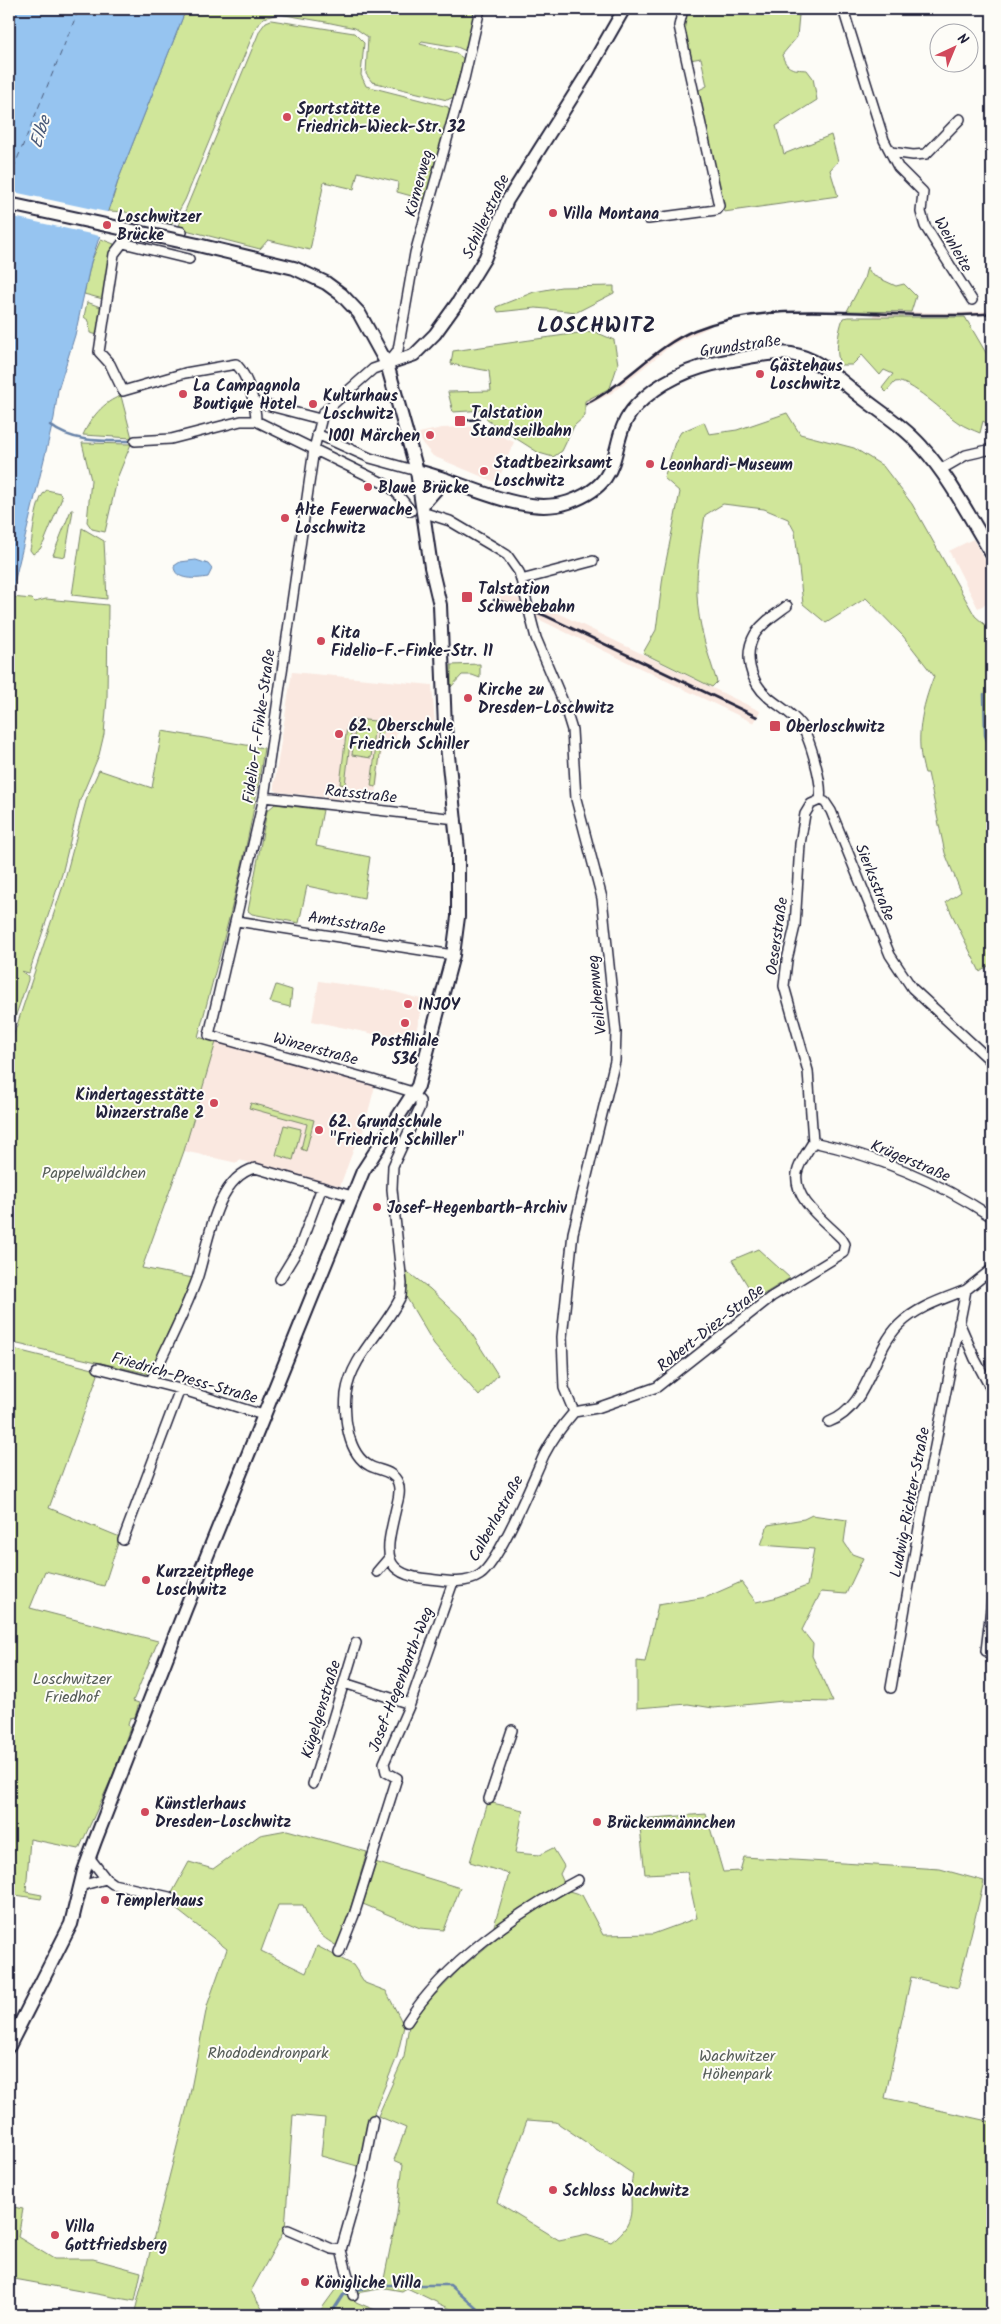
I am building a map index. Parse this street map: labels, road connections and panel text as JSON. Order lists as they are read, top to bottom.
{
  "streets": {
    "main road": ["Grundstraße"],
    "street": [
      "Körnerweg",
      "Schillerstraße",
      "Weinleite",
      "Fidelio-F.-Finke-Straße",
      "Ratsstraße",
      "Sierksstraße",
      "Amtsstraße",
      "Oeserstraße",
      "Veilchenweg",
      "Winzerstraße",
      "Krügerstraße",
      "Robert-Diez-Straße",
      "Friedrich-Press-Straße",
      "Ludwig-Richter-Straße",
      "Calberlastraße",
      "Josef-Hegenbarth-Weg",
      "Kügelgenstraße"
    ]
  },
  "crossings": [
    ["Körnerweg", "Schillerstraße"],
    ["Fidelio-F.-Finke-Straße", "Ratsstraße"],
    ["Fidelio-F.-Finke-Straße", "Amtsstraße"],
    ["Fidelio-F.-Finke-Straße", "Winzerstraße"],
    ["Sierksstraße", "Oeserstraße"],
    ["Oeserstraße", "Krügerstraße"],
    ["Oeserstraße", "Robert-Diez-Straße"],
    ["Veilchenweg", "Robert-Diez-Straße"],
    ["Veilchenweg", "Calberlastraße"],
    ["Krügerstraße", "Robert-Diez-Straße"],
    ["Robert-Diez-Straße", "Calberlastraße"],
    ["Calberlastraße", "Josef-Hegenbarth-Weg"]
  ],
  "districts": ["LOSCHWITZ"],
  "water": ["Elbe"],
  "parks": [
    "Pappelwäldchen",
    "Loschwitzer Friedhof",
    "Rhododendronpark",
    "Wachwitzer Höhenpark"
  ],
  "places": {
    "other": [
      "Sportstätte Friedrich-Wieck-Str. 32",
      "Villa Montana",
      "Loschwitzer Brücke",
      "Gästehaus Loschwitz",
      "La Campagnola Boutique Hotel",
      "Kulturhaus Loschwitz",
      "1001 Märchen",
      "Leonhardi-Museum",
      "Stadtbezirksamt Loschwitz",
      "Blaue Brücke",
      "Alte Feuerwache Loschwitz",
      "Kita Fidelio-F.-Finke-Str. 11",
      "Kirche zu Dresden-Loschwitz",
      "62. Oberschule Friedrich Schiller",
      "INJOY",
      "Postfiliale 536",
      "Kindertagesstätte Winzerstraße 2",
      "62. Grundschule \"Friedrich Schiller\"",
      "Josef-Hegenbarth-Archiv",
      "Kurzzeitpflege Loschwitz",
      "Künstlerhaus Dresden-Loschwitz",
      "Brückenmännchen",
      "Templerhaus",
      "Schloss Wachwitz",
      "Villa Gottfriedsberg",
      "Königliche Villa"
    ],
    "transit": ["Talstation Standseilbahn", "Talstation Schwebebahn", "Oberloschwitz"]
  },
  "north": "top right"
}
